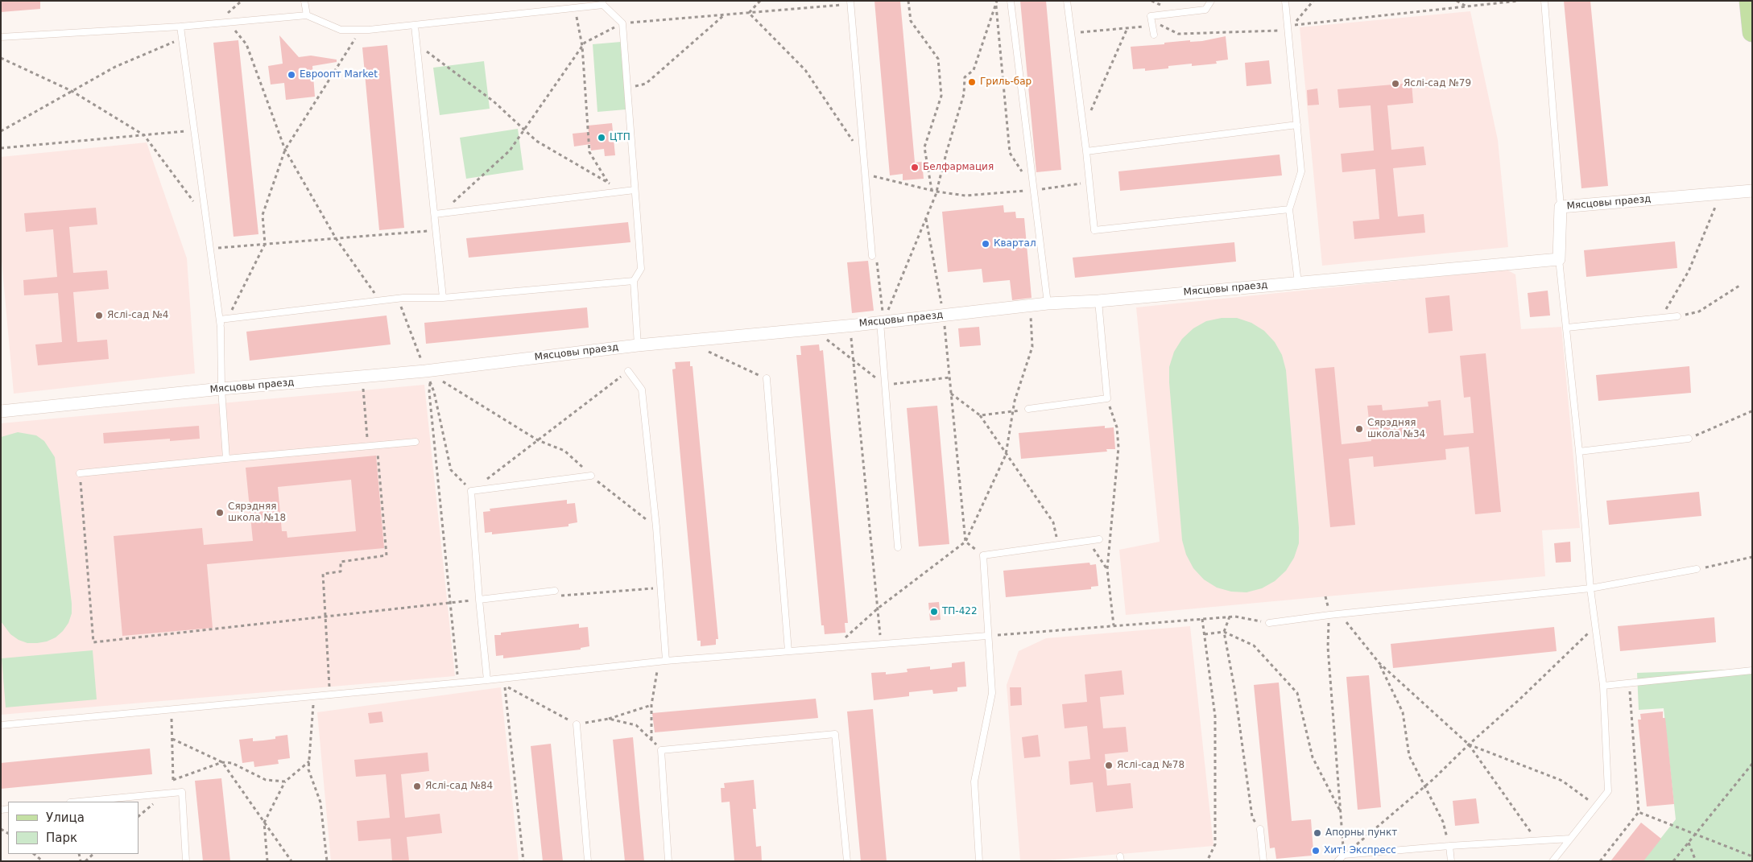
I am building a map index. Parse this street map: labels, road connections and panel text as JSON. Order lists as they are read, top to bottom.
{
  "streets": {
    "street": ["Мясцовы праезд"]
  },
  "places": [
    "Евроопт Market",
    "Гриль-бар",
    "Яслі-сад №79",
    "ЦТП",
    "Белфармация",
    "Квартал",
    "Яслі-сад №4",
    "Сярэдняя школа №34",
    "Сярэдняя школа №18",
    "ТП-422",
    "Яслі-сад №78",
    "Яслі-сад №84",
    "Апорны пункт",
    "Хит! Экспресс"
  ],
  "legend": ["Улица", "Парк"]
}
